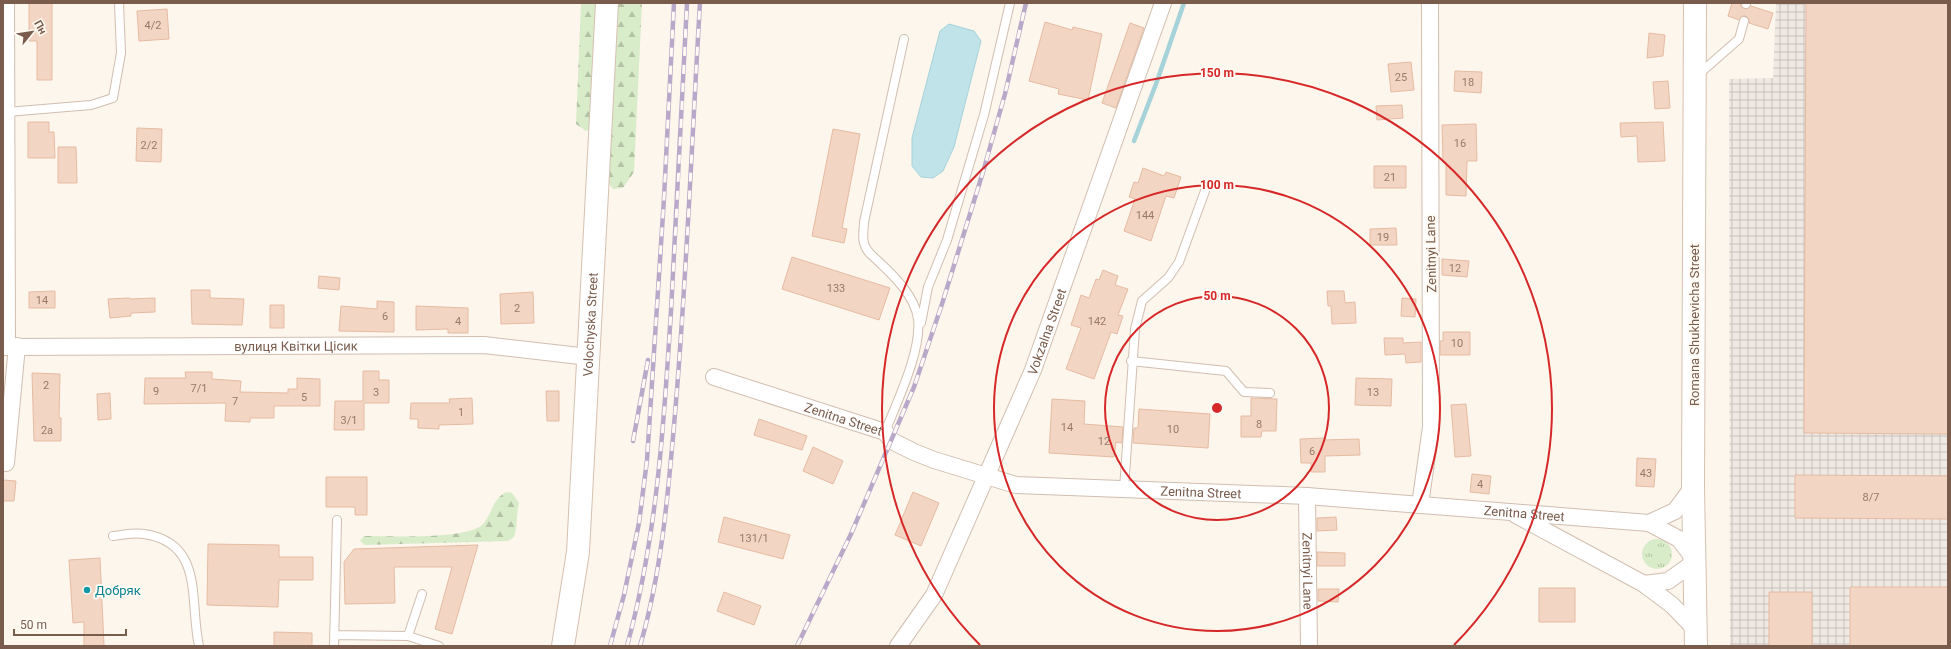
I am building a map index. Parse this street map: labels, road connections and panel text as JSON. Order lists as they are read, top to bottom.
{
  "streets": {
    "main road": ["Volochyska Street", "Romana Shukhevicha Street"],
    "street": [
      "Zenitnyi Lane",
      "Vokzalna Street",
      "вулиця Квітки Цісик",
      "Zenitna Street"
    ]
  },
  "crossings": [
    ["Zenitnyi Lane", "Zenitna Street"],
    ["Volochyska Street", "вулиця Квітки Цісик"],
    ["Romana Shukhevicha Street", "Zenitna Street"],
    ["Vokzalna Street", "Zenitna Street"]
  ],
  "places": ["Добряк"],
  "house_numbers": [
    "4/2",
    "25",
    "18",
    "16",
    "2/2",
    "21",
    "144",
    "19",
    "12",
    "133",
    "14",
    "2",
    "6",
    "4",
    "142",
    "10",
    "2",
    "7/1",
    "9",
    "3",
    "13",
    "5",
    "7",
    "1",
    "3/1",
    "8",
    "14",
    "10",
    "2а",
    "12",
    "6",
    "43",
    "4",
    "8/7",
    "131/1"
  ],
  "scale_bar": "50 m",
  "north": "top right",
  "rings": ["150 m", "100 m", "50 m"]
}
